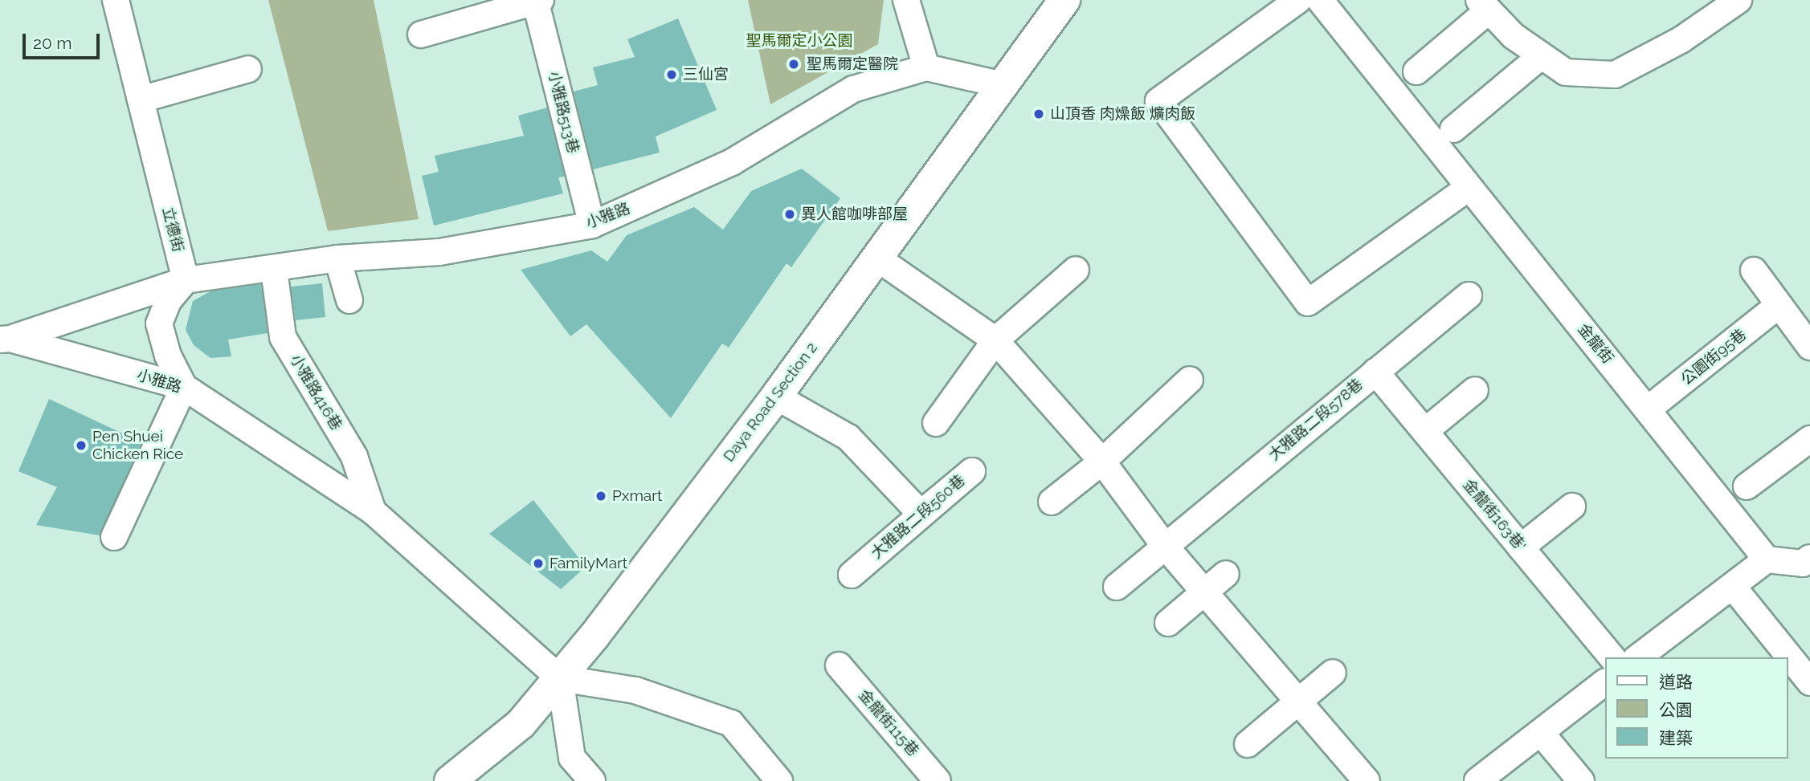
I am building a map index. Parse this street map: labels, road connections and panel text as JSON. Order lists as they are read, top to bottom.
{
  "streets": {
    "main road": ["Daya Road Section 2"],
    "street": [
      "小雅路513巷",
      "小雅路",
      "立德街",
      "金龍街",
      "公園街95巷",
      "小雅路416巷",
      "大雅路二段578巷",
      "金龍街163巷'",
      "大雅路二段560巷",
      "金龍街115巷"
    ]
  },
  "crossings": [
    ["小雅路513巷", "小雅路"],
    ["小雅路", "立德街"],
    ["小雅路", "小雅路416巷"],
    ["小雅路", "Daya Road Section 2"],
    ["金龍街", "公園街95巷"],
    ["Daya Road Section 2", "大雅路二段560巷"],
    ["大雅路二段578巷", "金龍街163巷'"]
  ],
  "parks": ["聖馬爾定小公園"],
  "places": [
    "聖馬爾定醫院",
    "三仙宮",
    "山頂香 肉燥飯 爌肉飯",
    "異人館咖啡部屋",
    "Pen Shuei Chicken Rice",
    "Pxmart",
    "FamilyMart"
  ],
  "legend": ["道路", "公園", "建築"],
  "scale_bar": "20 m"
}
